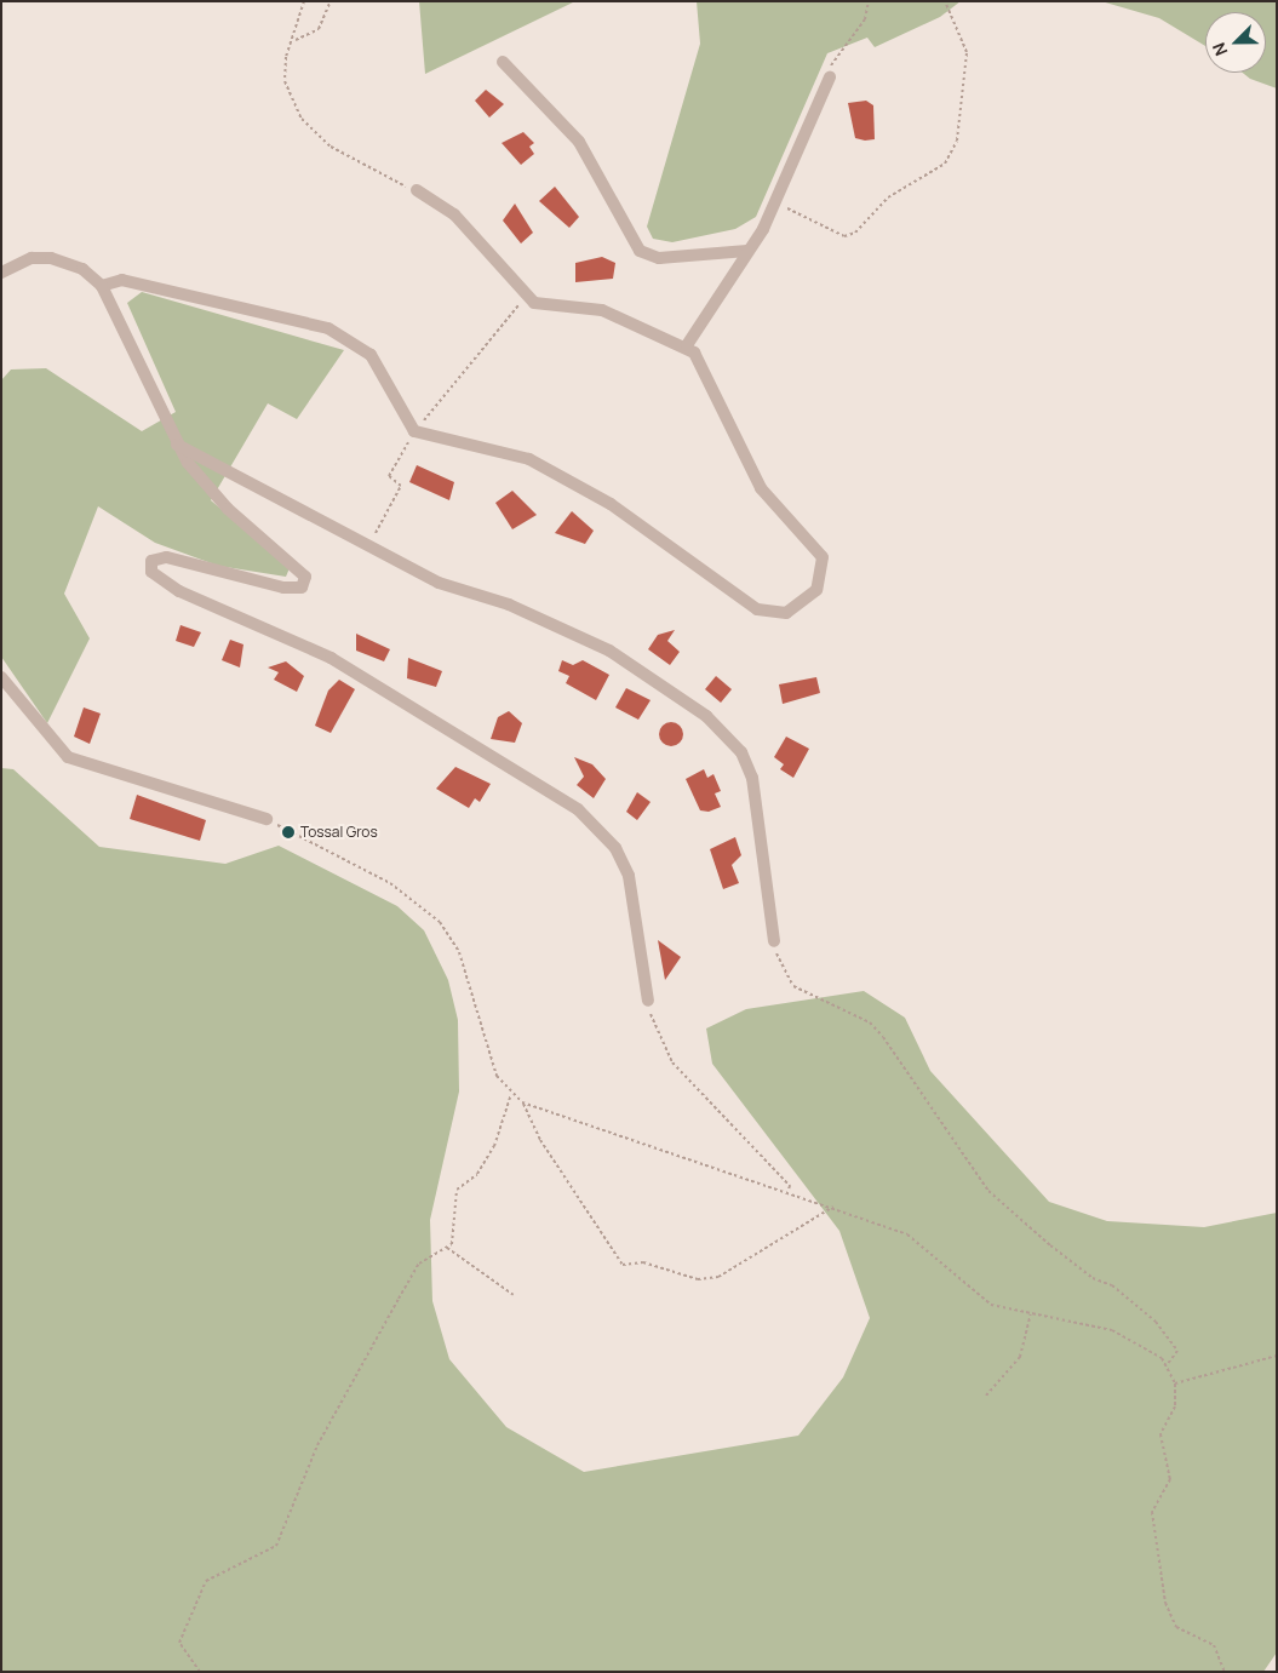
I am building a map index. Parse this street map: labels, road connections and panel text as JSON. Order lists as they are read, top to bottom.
{
  "places": ["Tossal Gros"],
  "north": "bottom left"
}
